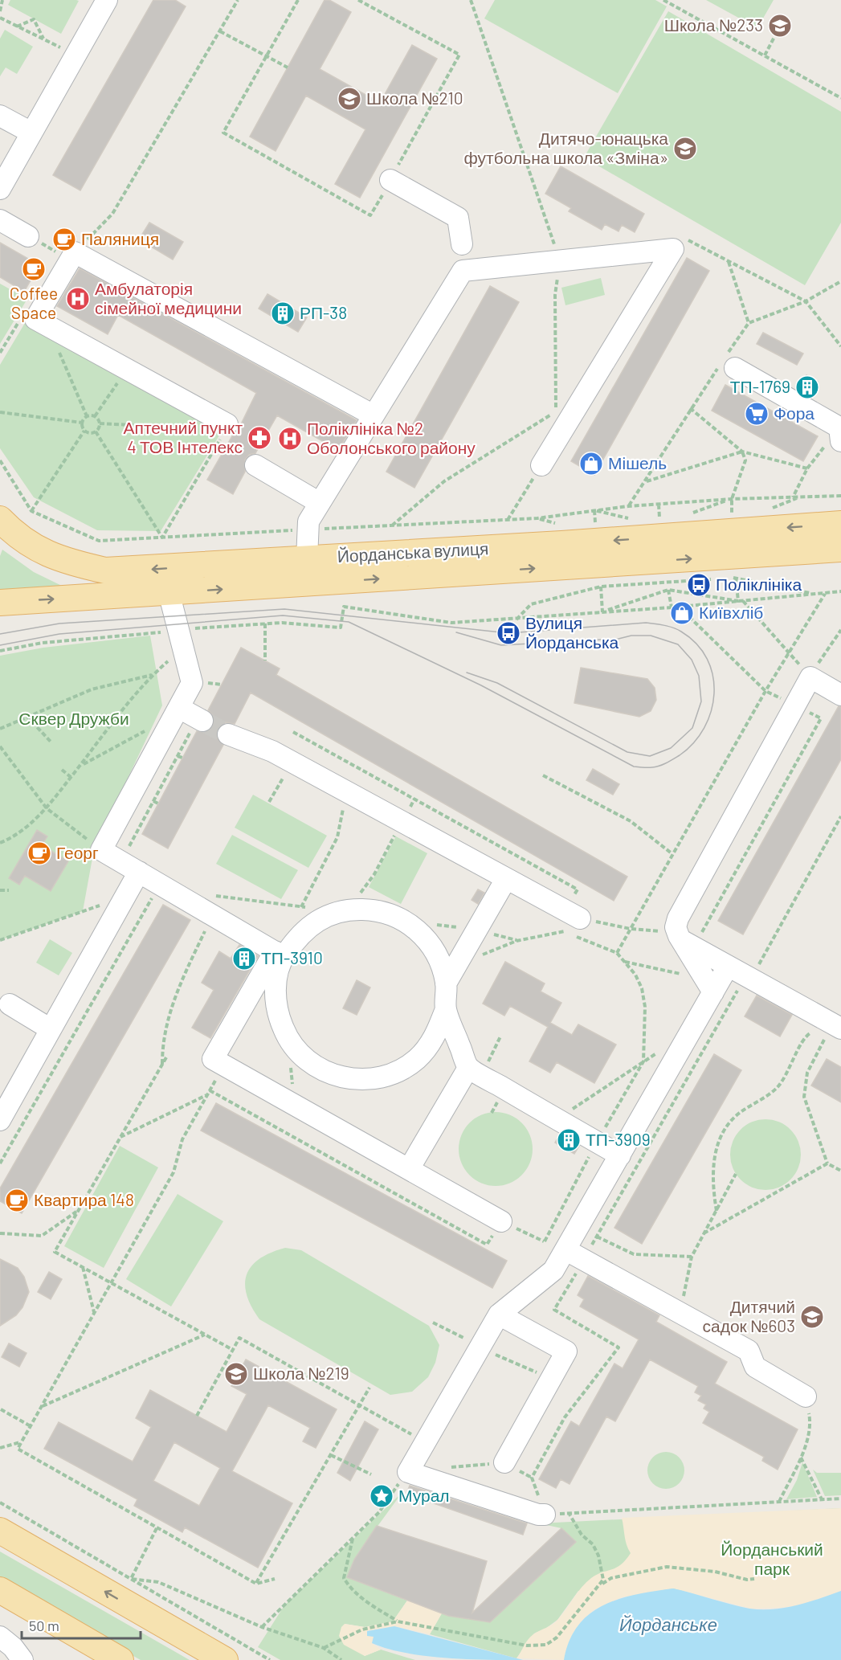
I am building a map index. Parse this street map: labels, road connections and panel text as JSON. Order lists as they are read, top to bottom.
{
  "streets": {
    "main road": ["Йорданська вулиця"]
  },
  "water": ["Йорданське"],
  "parks": ["Сквер Дружби", "Йорданський парк"],
  "places": {
    "school or university": [
      "Школа №233",
      "Школа №210",
      "Дитячо-юнацька футбольна школа «Зміна»",
      "Дитячий садок №603",
      "Школа №219"
    ],
    "cafe": [
      "Паляниця",
      "Coffee Space",
      "Георг",
      "Квартира 148"
    ],
    "hospital": ["Амбулаторія сімейної медицини", "Поліклініка №2 Оболонського району"],
    "building": [
      "РП-38",
      "ТП-1769",
      "ТП-3910",
      "ТП-3909"
    ],
    "supermarket": ["Фора"],
    "pharmacy": ["Аптечний пункт 4 ТОВ Інтелекс"],
    "shop": ["Мішель", "Київхліб"],
    "bus stop": ["Поліклініка", "Вулиця Йорданська"],
    "place": ["Мурал"]
  },
  "scale_bar": "50 m"
}
